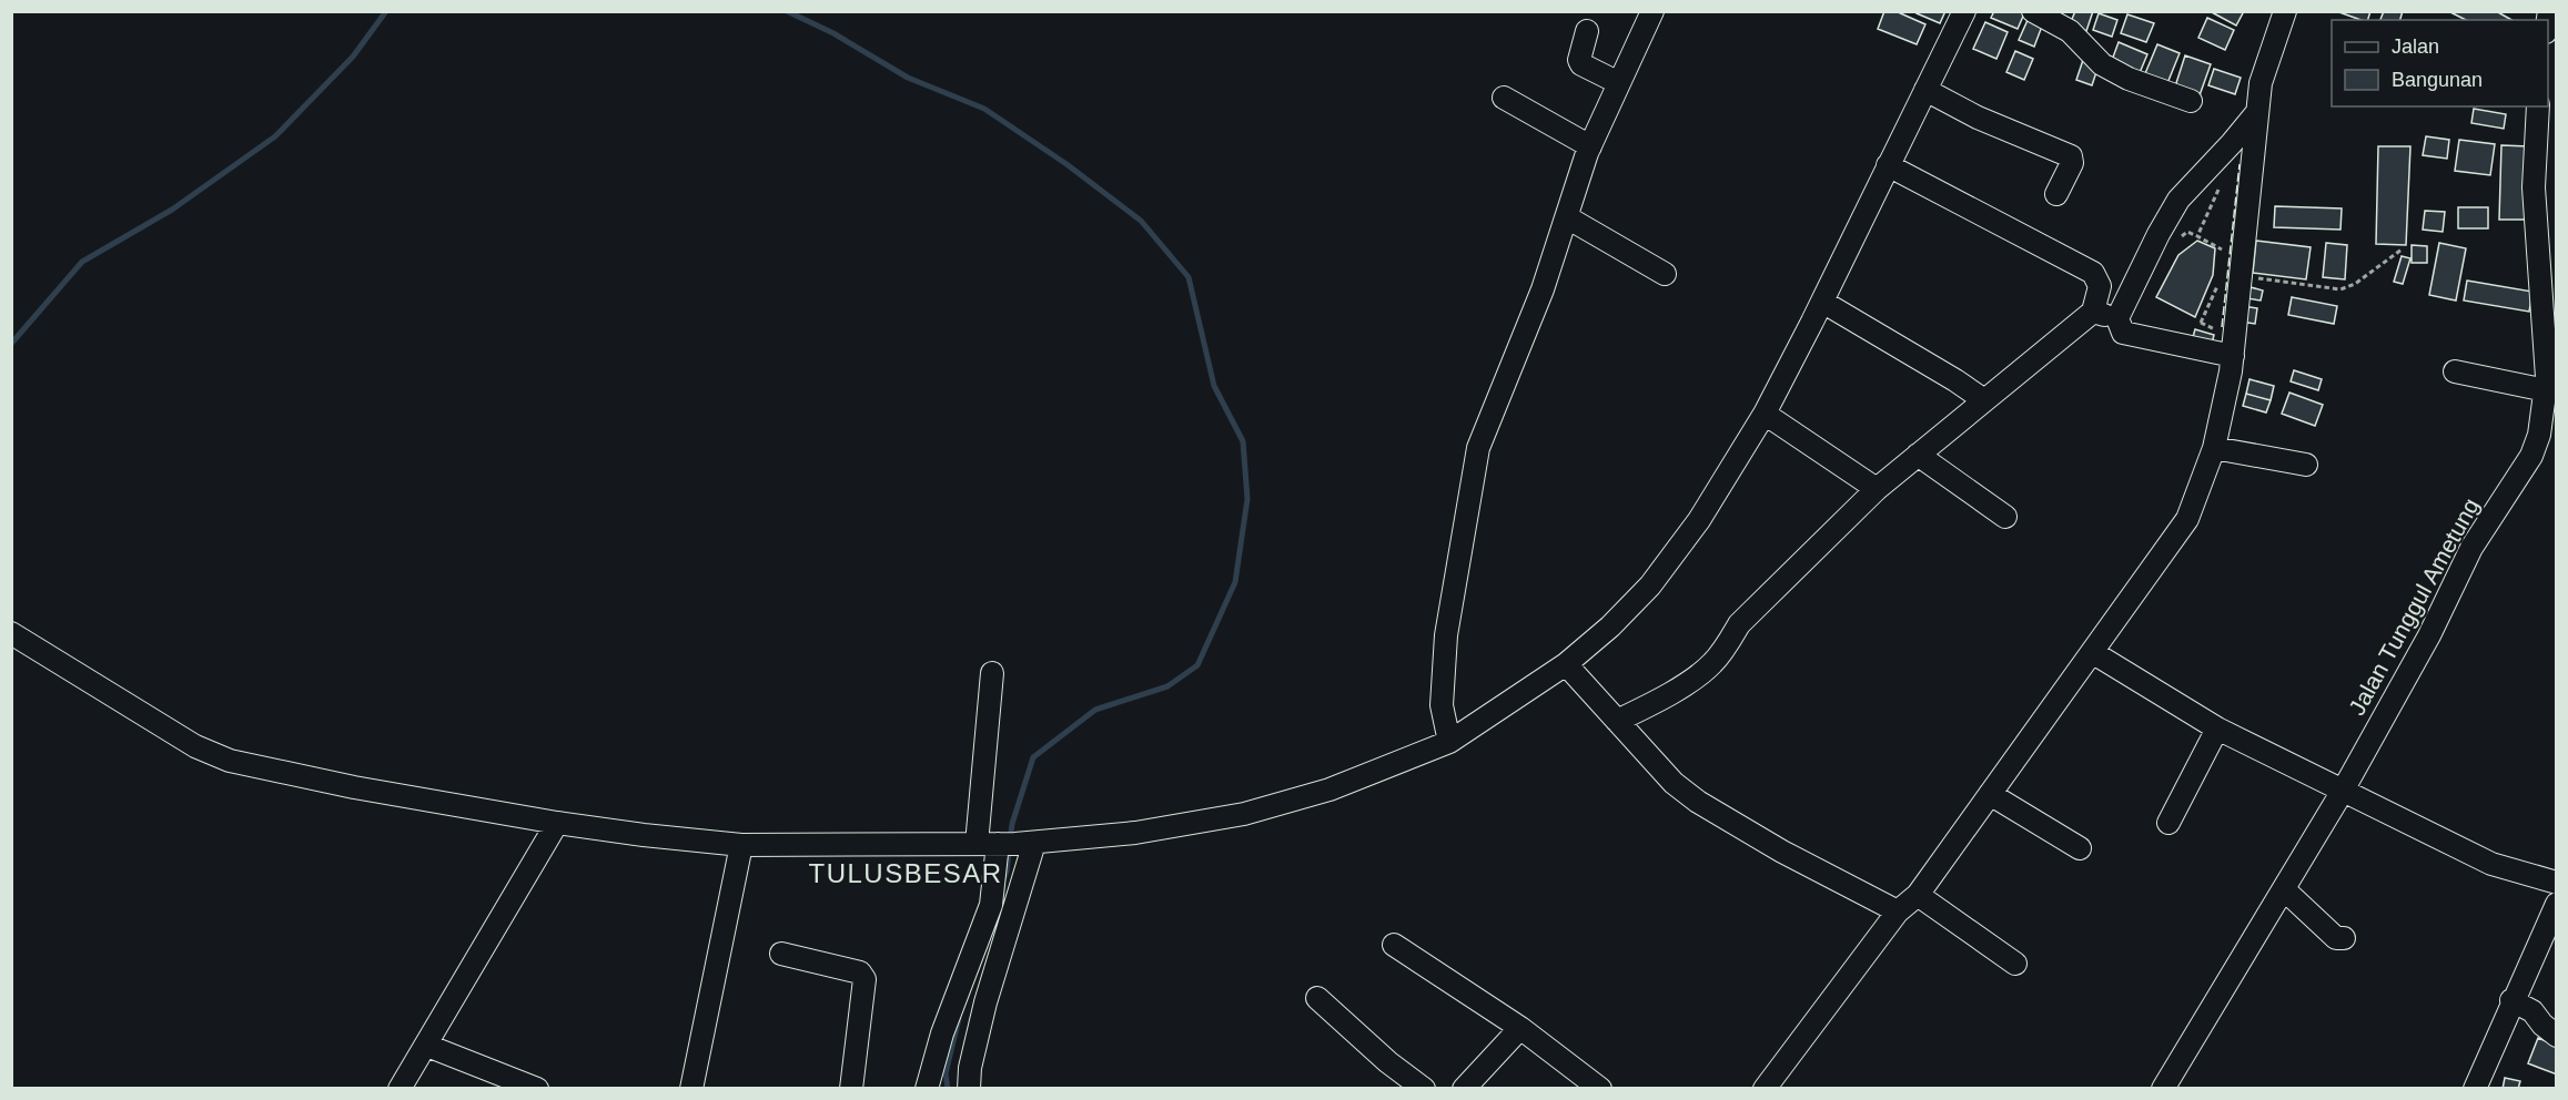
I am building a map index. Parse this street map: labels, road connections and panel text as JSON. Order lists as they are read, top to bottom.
{
  "streets": {
    "street": ["Jalan Tunggul Ametung"]
  },
  "districts": ["TULUSBESAR"],
  "legend": ["Jalan", "Bangunan"]
}
